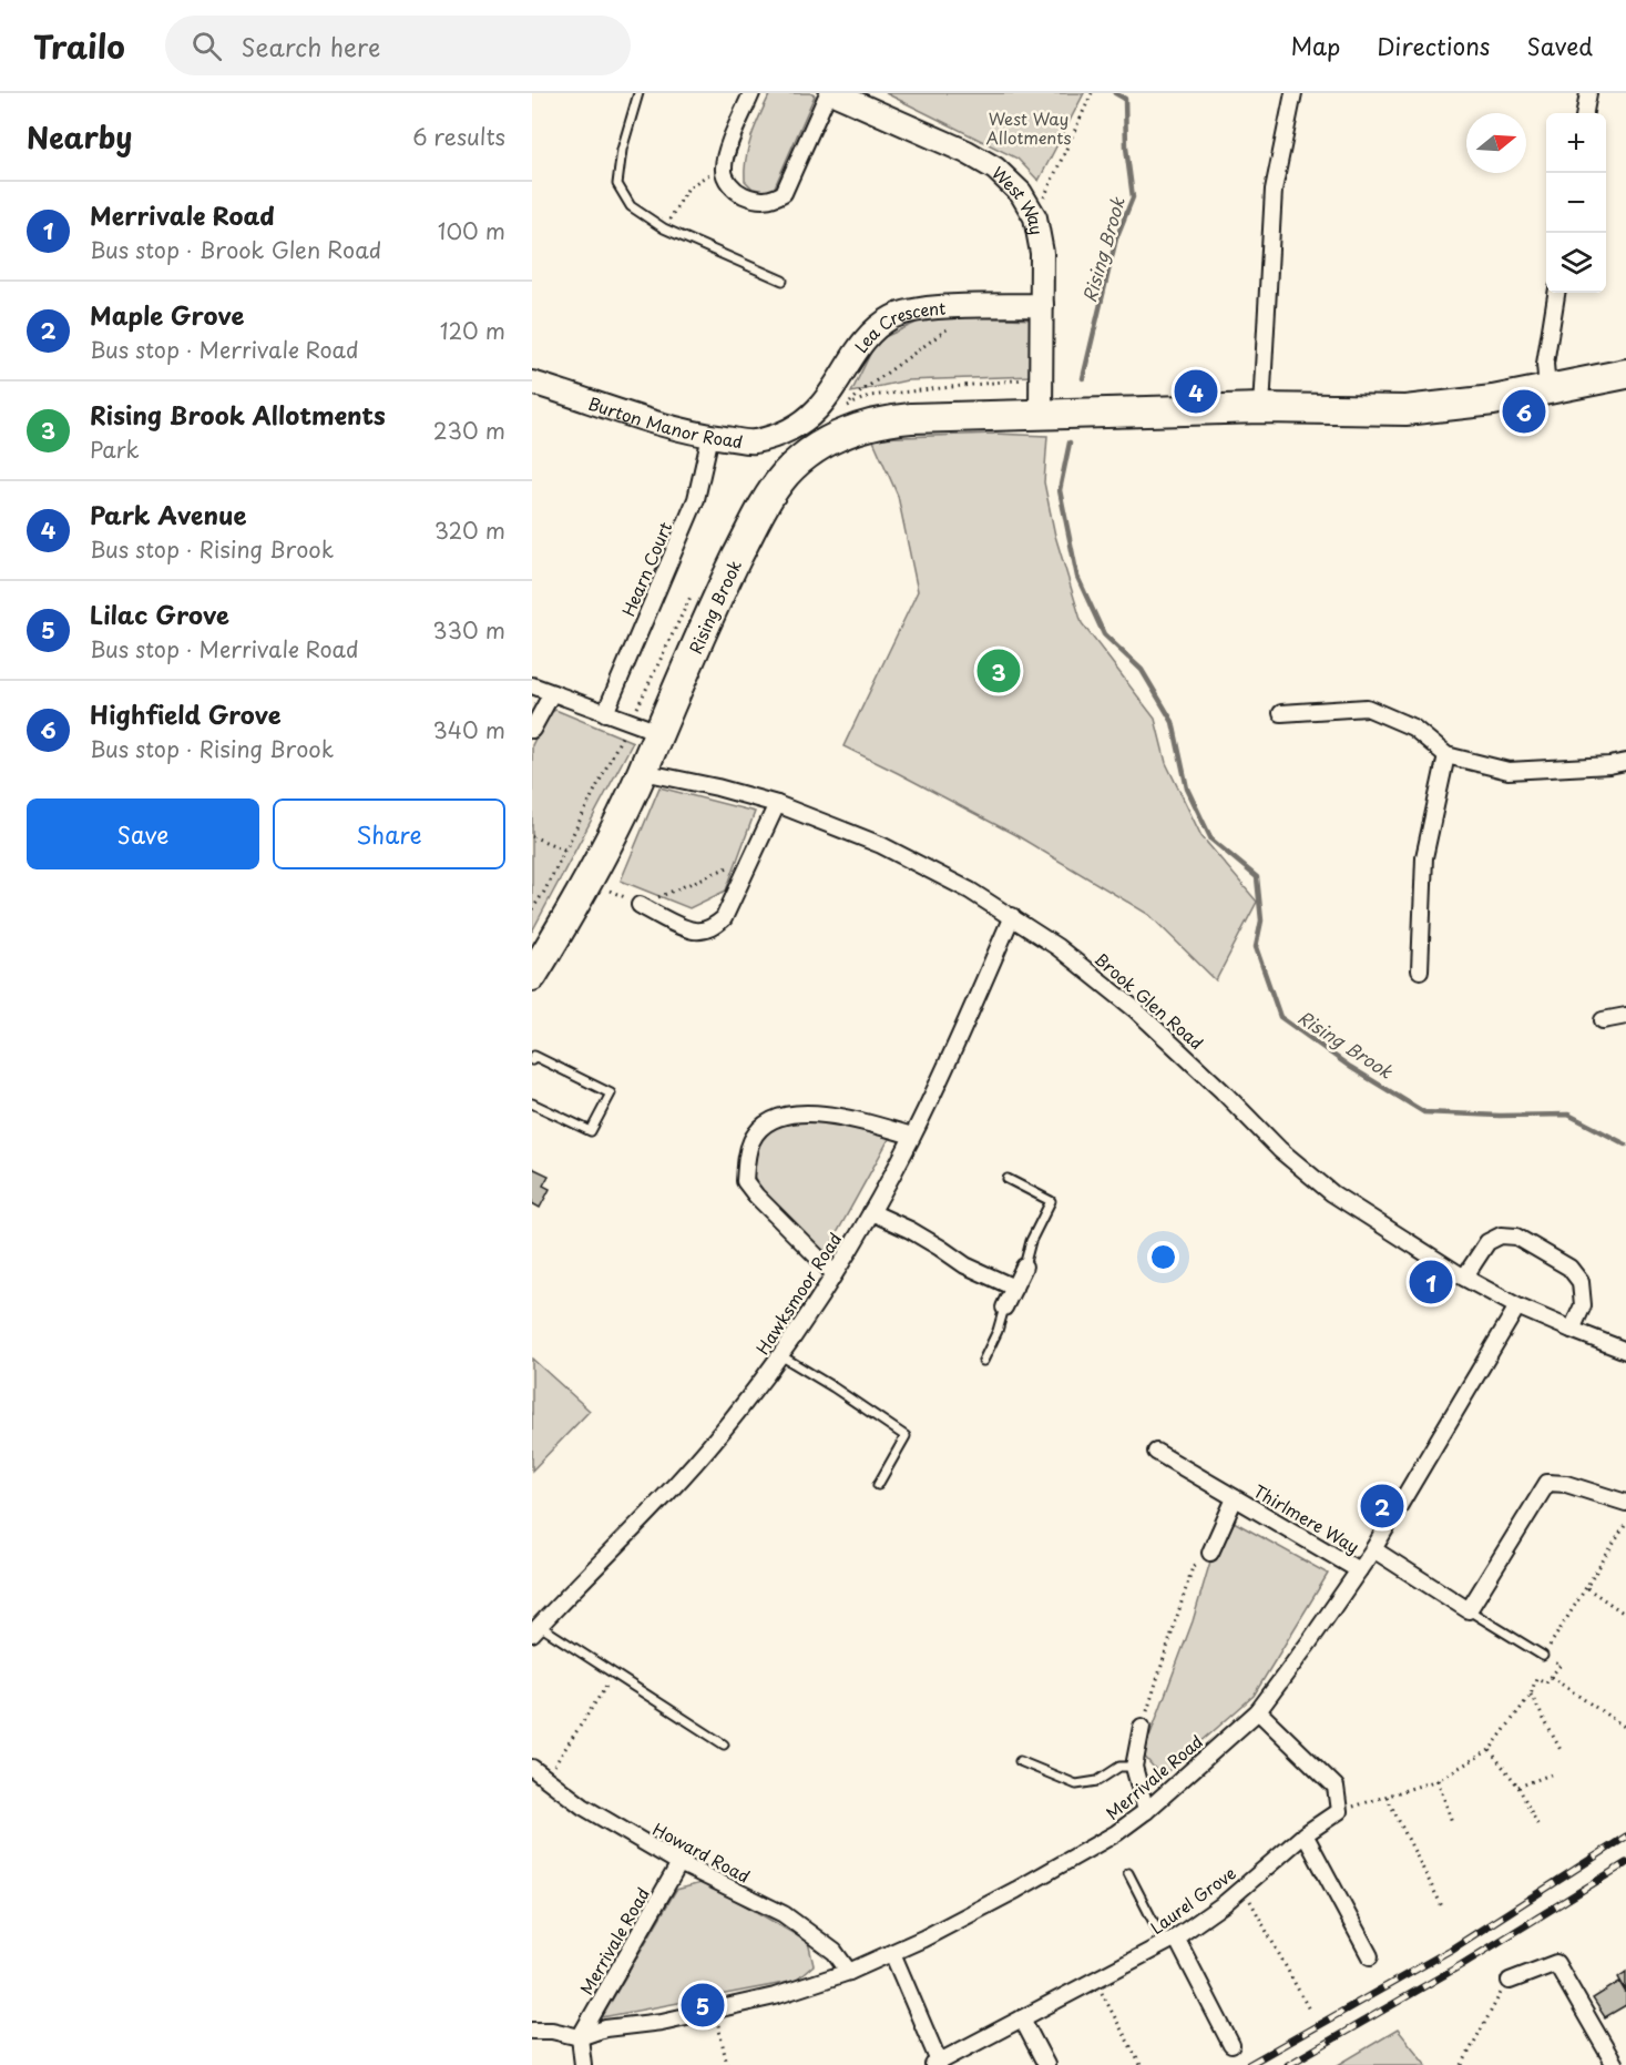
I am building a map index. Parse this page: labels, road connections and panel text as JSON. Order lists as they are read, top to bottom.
{
  "streets": {
    "highway": ["Rising Brook"],
    "street": [
      "West Way",
      "Lea Crescent",
      "Burton Manor Road",
      "Hearn Court",
      "Brook Glen Road",
      "Hawksmoor Road",
      "Thirlmere Way",
      "Merrivale Road",
      "Howard Road",
      "Laurel Grove"
    ]
  },
  "crossings": [
    ["West Way", "Lea Crescent"],
    ["West Way", "Rising Brook"],
    ["Lea Crescent", "Burton Manor Road"],
    ["Burton Manor Road", "Hearn Court"],
    ["Rising Brook", "Brook Glen Road"],
    ["Brook Glen Road", "Hawksmoor Road"],
    ["Brook Glen Road", "Merrivale Road"],
    ["Thirlmere Way", "Merrivale Road"],
    ["Merrivale Road", "Howard Road"],
    ["Merrivale Road", "Laurel Grove"]
  ],
  "water": ["Rising Brook"],
  "parks": ["West Way Allotments"],
  "north": "right",
  "page": {
    "header": "Trailo",
    "search": "Search here",
    "nav": ["Map", "Directions", "Saved"],
    "heading": ["Nearby", "6 results"],
    "map_buttons": ["+", "−"],
    "list": [
      {
        "mark": "1",
        "name": "Merrivale Road",
        "note": "Bus stop · Brook Glen Road",
        "value": "100 m"
      },
      {
        "mark": "2",
        "name": "Maple Grove",
        "note": "Bus stop · Merrivale Road",
        "value": "120 m"
      },
      {
        "mark": "3",
        "name": "Rising Brook Allotments",
        "note": "Park",
        "value": "230 m"
      },
      {
        "mark": "4",
        "name": "Park Avenue",
        "note": "Bus stop · Rising Brook",
        "value": "320 m"
      },
      {
        "mark": "5",
        "name": "Lilac Grove",
        "note": "Bus stop · Merrivale Road",
        "value": "330 m"
      },
      {
        "mark": "6",
        "name": "Highfield Grove",
        "note": "Bus stop · Rising Brook",
        "value": "340 m"
      }
    ],
    "pins": [
      "4",
      "6",
      "3",
      "1",
      "2",
      "5"
    ],
    "buttons": ["Save", "Share"]
  }
}
